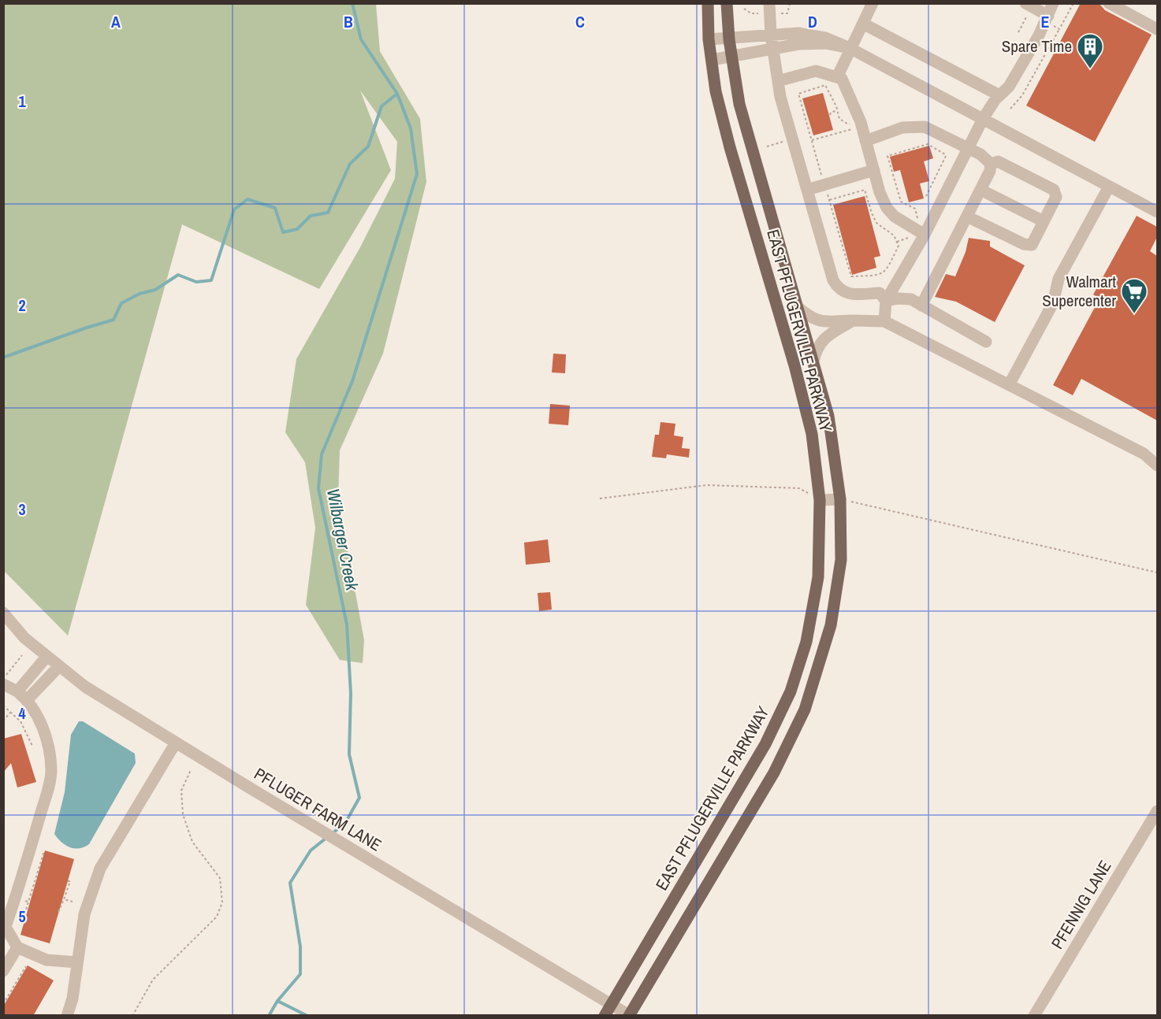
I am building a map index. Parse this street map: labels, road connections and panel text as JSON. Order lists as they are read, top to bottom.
{
  "streets": {
    "main road": ["EAST PFLUGERVILLE PARKWAY"],
    "street": ["PFLUGER FARM LANE", "PFENNIG LANE"]
  },
  "crossings": [
    ["EAST PFLUGERVILLE PARKWAY", "PFLUGER FARM LANE"]
  ],
  "water": ["Wilbarger Creek"],
  "places": {
    "building": ["Spare Time"],
    "supermarket": ["Walmart Supercenter"]
  },
  "grid": {
    "columns": [
      "A",
      "B",
      "C",
      "D",
      "E"
    ],
    "rows": [
      "1",
      "2",
      "3",
      "4",
      "5"
    ]
  }
}
